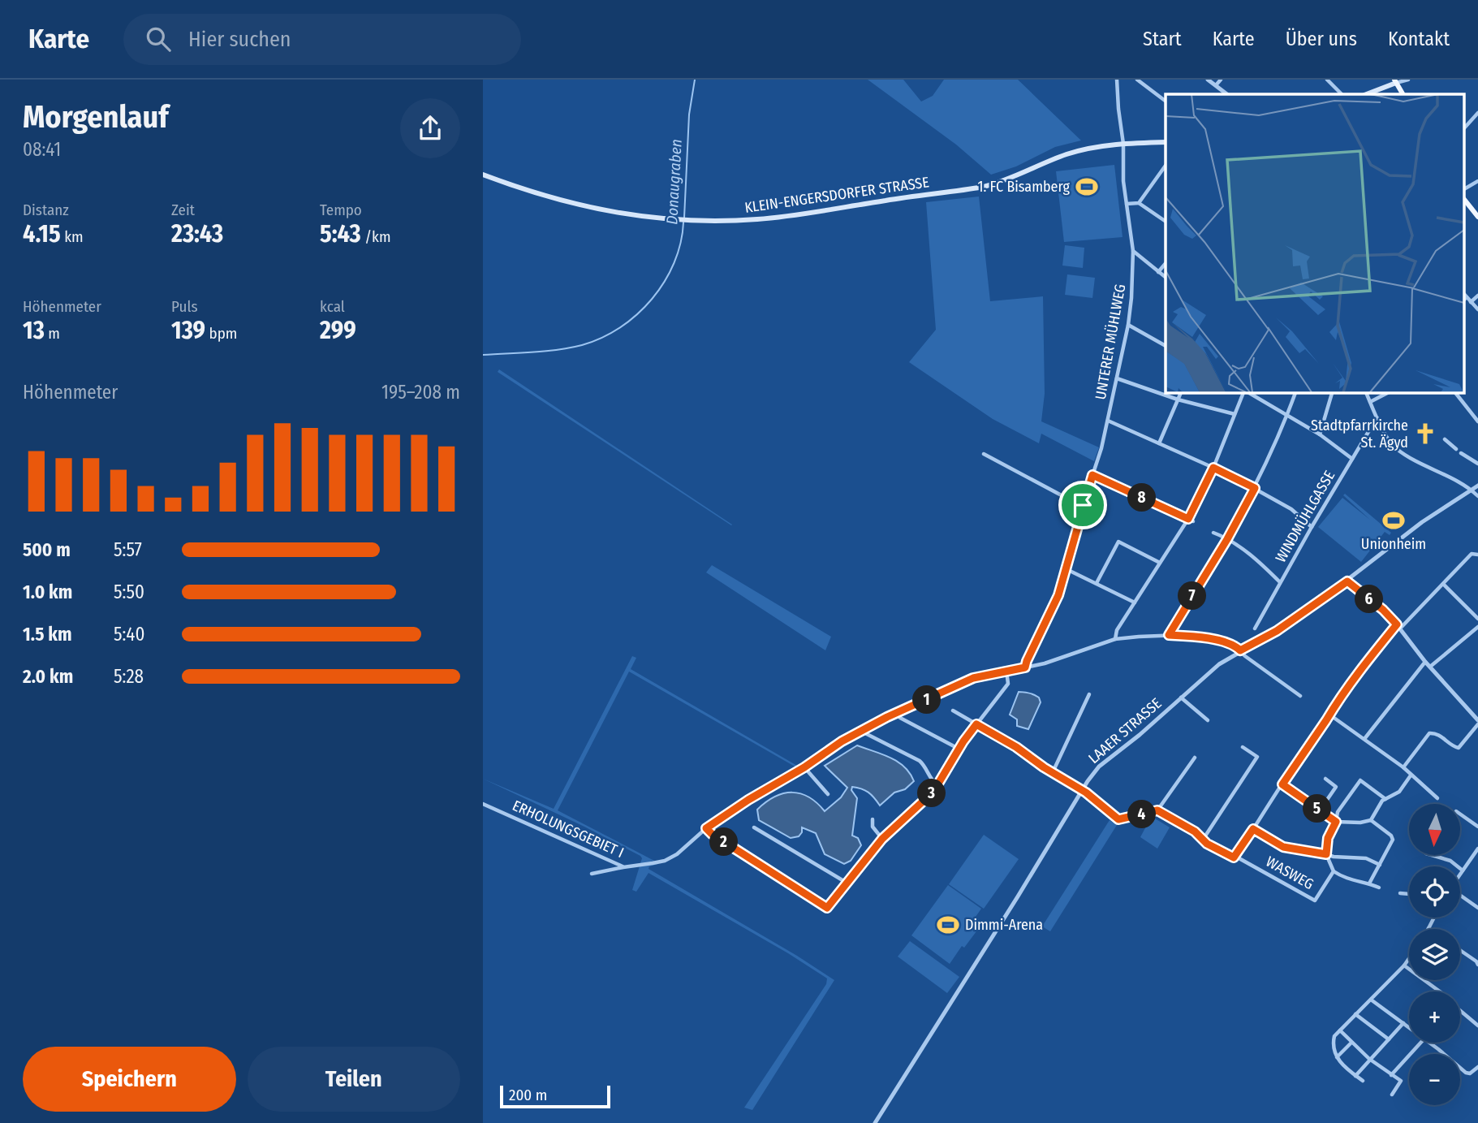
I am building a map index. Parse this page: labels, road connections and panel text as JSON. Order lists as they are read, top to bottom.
{
  "streets": {
    "main road": ["KLEIN-ENGERSDORFER STRASSE"],
    "street": [
      "UNTERER MÜHLWEG",
      "WINDMÜHLGASSE",
      "LAAER STRASSE",
      "ERHOLUNGSGEBIET I",
      "WASWEG"
    ]
  },
  "crossings": [
    ["KLEIN-ENGERSDORFER STRASSE", "UNTERER MÜHLWEG"]
  ],
  "water": ["Donaugraben"],
  "places": {
    "sports": ["1. FC Bisamberg", "Unionheim", "Dimmi-Arena"],
    "church": ["Stadtpfarrkirche St. Ägyd"]
  },
  "scale_bar": "200 m",
  "north": "bottom",
  "page": {
    "header": "Karte",
    "search": "Hier suchen",
    "nav": [
      "Start",
      "Karte",
      "Über uns",
      "Kontakt"
    ],
    "heading": ["Morgenlauf", "08:41"],
    "stats": [
      ["Distanz", "4.15 km"],
      ["Zeit", "23:43"],
      ["Tempo", "5:43 /km"],
      ["Höhenmeter", "13 m"],
      ["Puls", "139 bpm"],
      ["kcal", "299"]
    ],
    "chart": ["Höhenmeter", "195–208 m"],
    "pins": [
      "8",
      "7",
      "6",
      "1",
      "3",
      "5",
      "4",
      "2"
    ],
    "list": [
      {
        "name": "500 m",
        "note": "5:57"
      },
      {
        "name": "1.0 km",
        "note": "5:50"
      },
      {
        "name": "1.5 km",
        "note": "5:40"
      },
      {
        "name": "2.0 km",
        "note": "5:28"
      }
    ],
    "map_buttons": ["+", "−"],
    "buttons": ["Speichern", "Teilen"],
    "scale": "200 m"
  }
}
